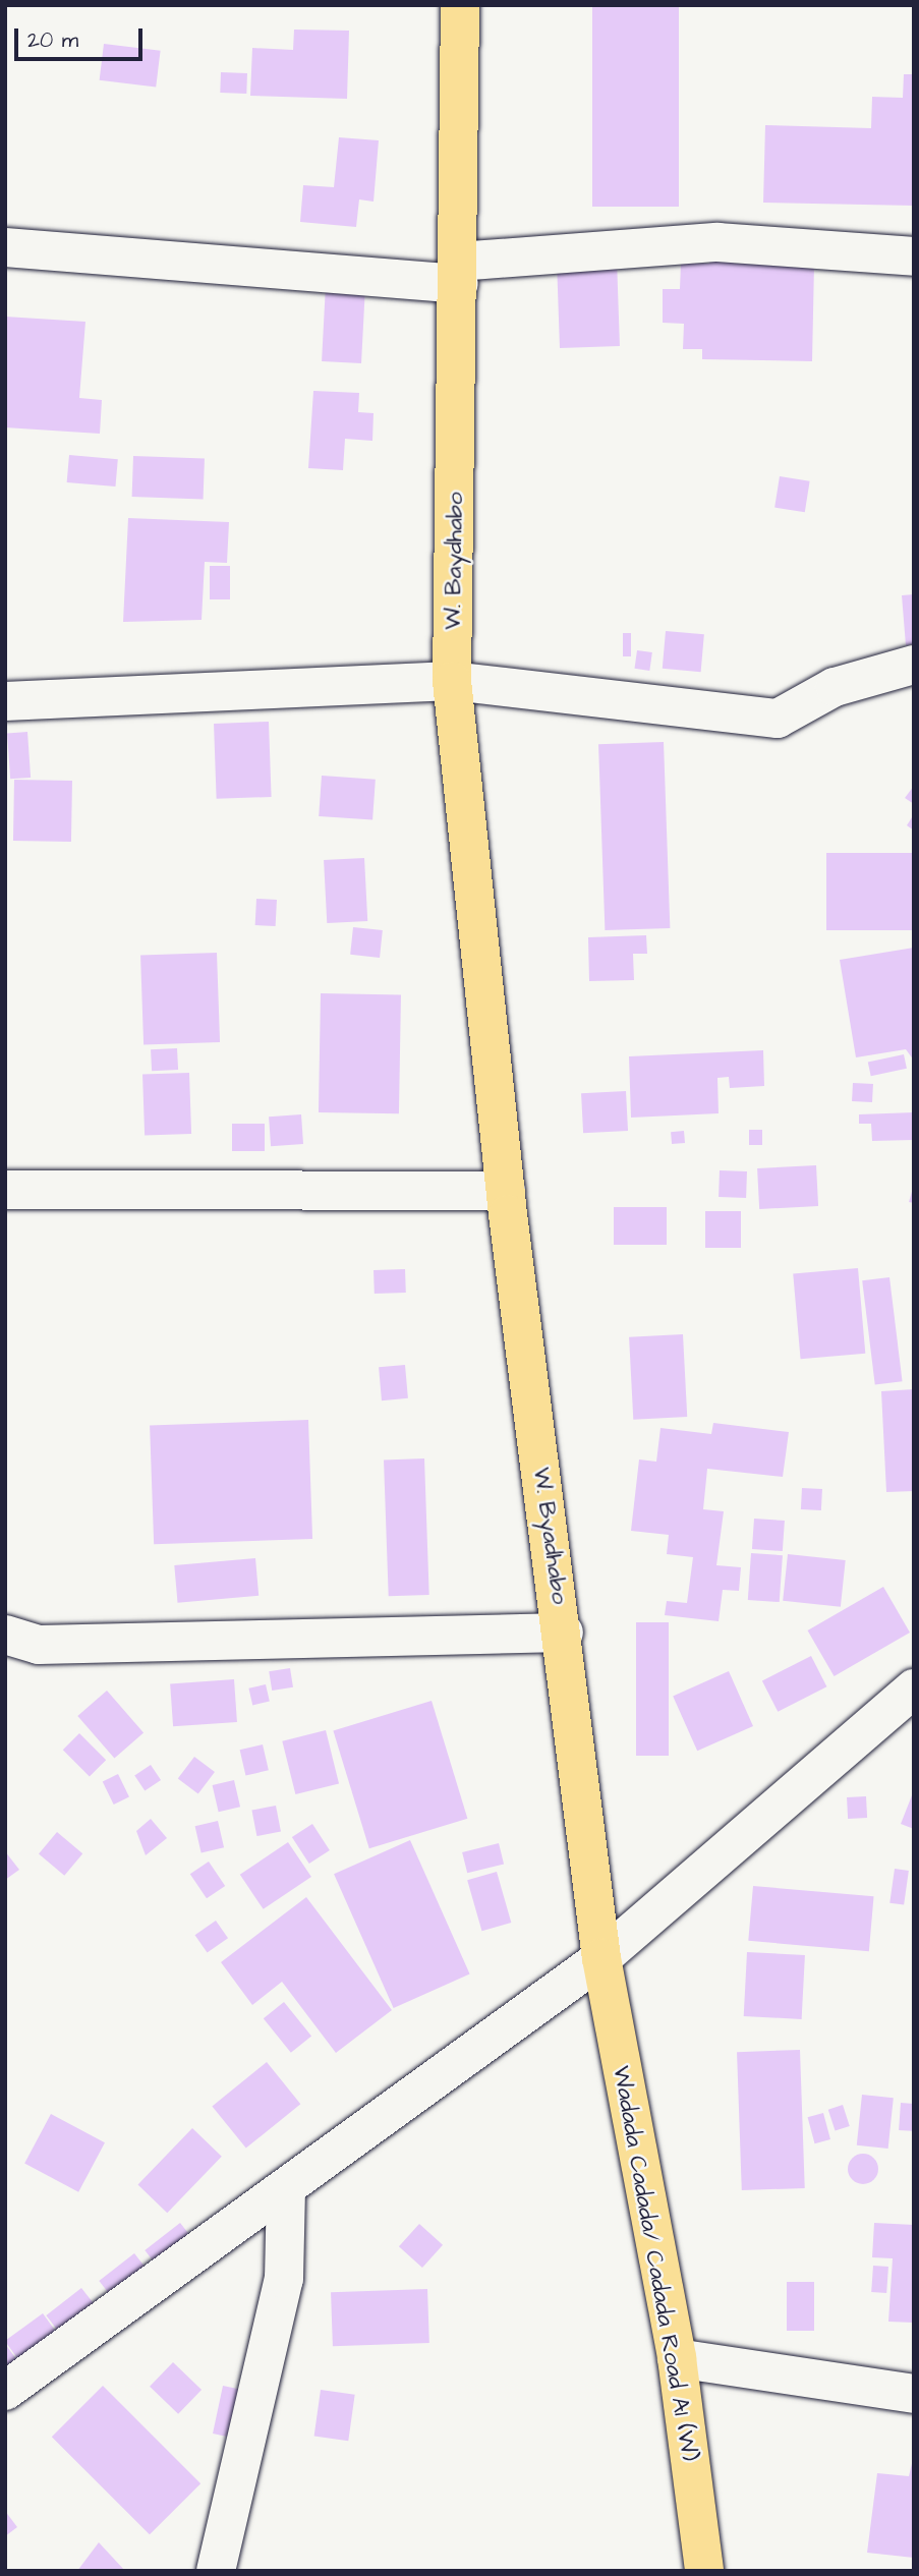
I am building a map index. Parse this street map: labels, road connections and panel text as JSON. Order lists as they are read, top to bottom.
{
  "streets": {
    "main road": ["W. Baydhabo", "W. Byadhabo", "Wadada Cadada/ Cadada Road A1 (W)"]
  },
  "crossings": [
    ["W. Baydhabo", "W. Byadhabo"],
    ["W. Byadhabo", "Wadada Cadada/ Cadada Road A1 (W)"]
  ],
  "scale_bar": "20 m"
}
